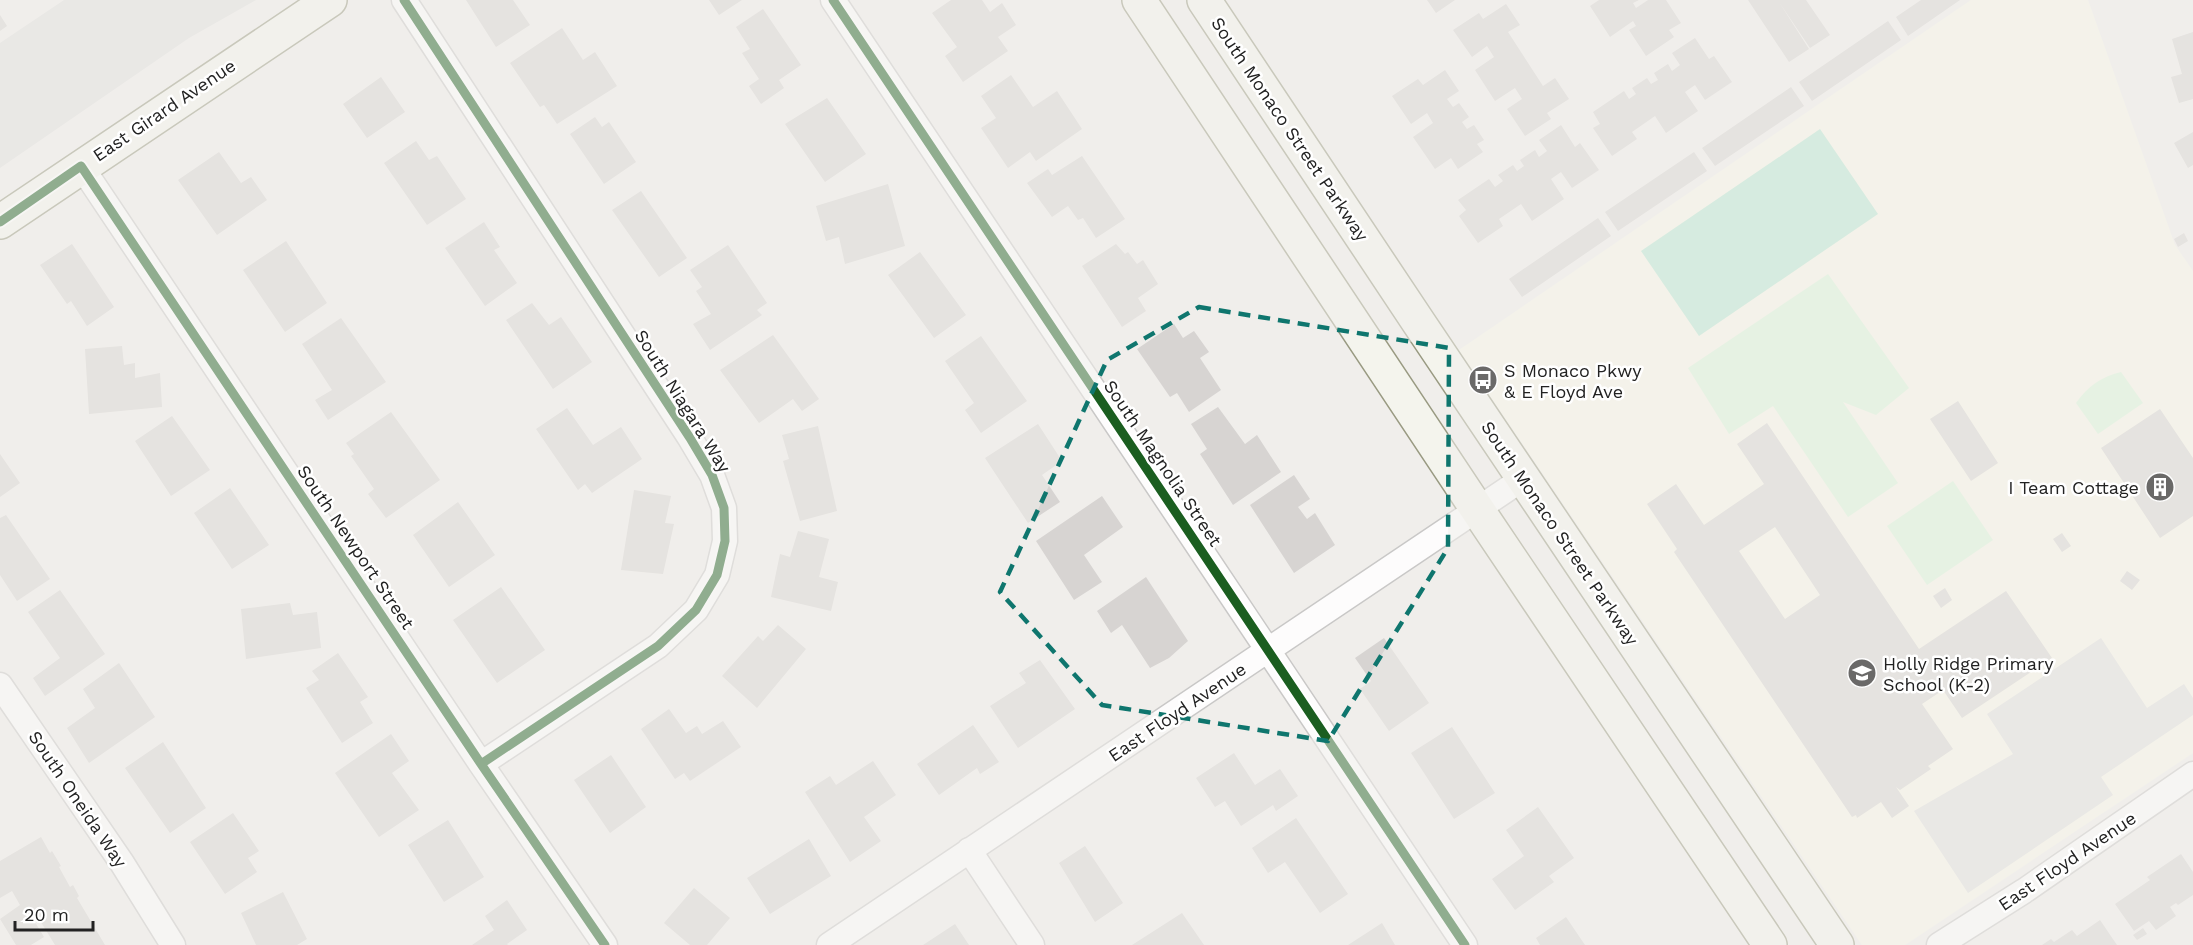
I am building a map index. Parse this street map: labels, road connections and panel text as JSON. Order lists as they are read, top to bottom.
{
  "streets": {
    "main road": ["East Girard Avenue", "South Monaco Street Parkway"],
    "street": [
      "South Niagara Way",
      "South Magnolia Street",
      "South Newport Street",
      "East Floyd Avenue",
      "South Oneida Way"
    ]
  },
  "crossings": [
    ["East Girard Avenue", "South Newport Street"],
    ["South Monaco Street Parkway", "East Floyd Avenue"],
    ["South Niagara Way", "South Newport Street"],
    ["South Magnolia Street", "East Floyd Avenue"]
  ],
  "places": {
    "bus stop": ["S Monaco Pkwy & E Floyd Ave"],
    "building": ["I Team Cottage"],
    "school or university": ["Holly Ridge Primary School (K-2)"]
  },
  "scale_bar": "20 m"
}
